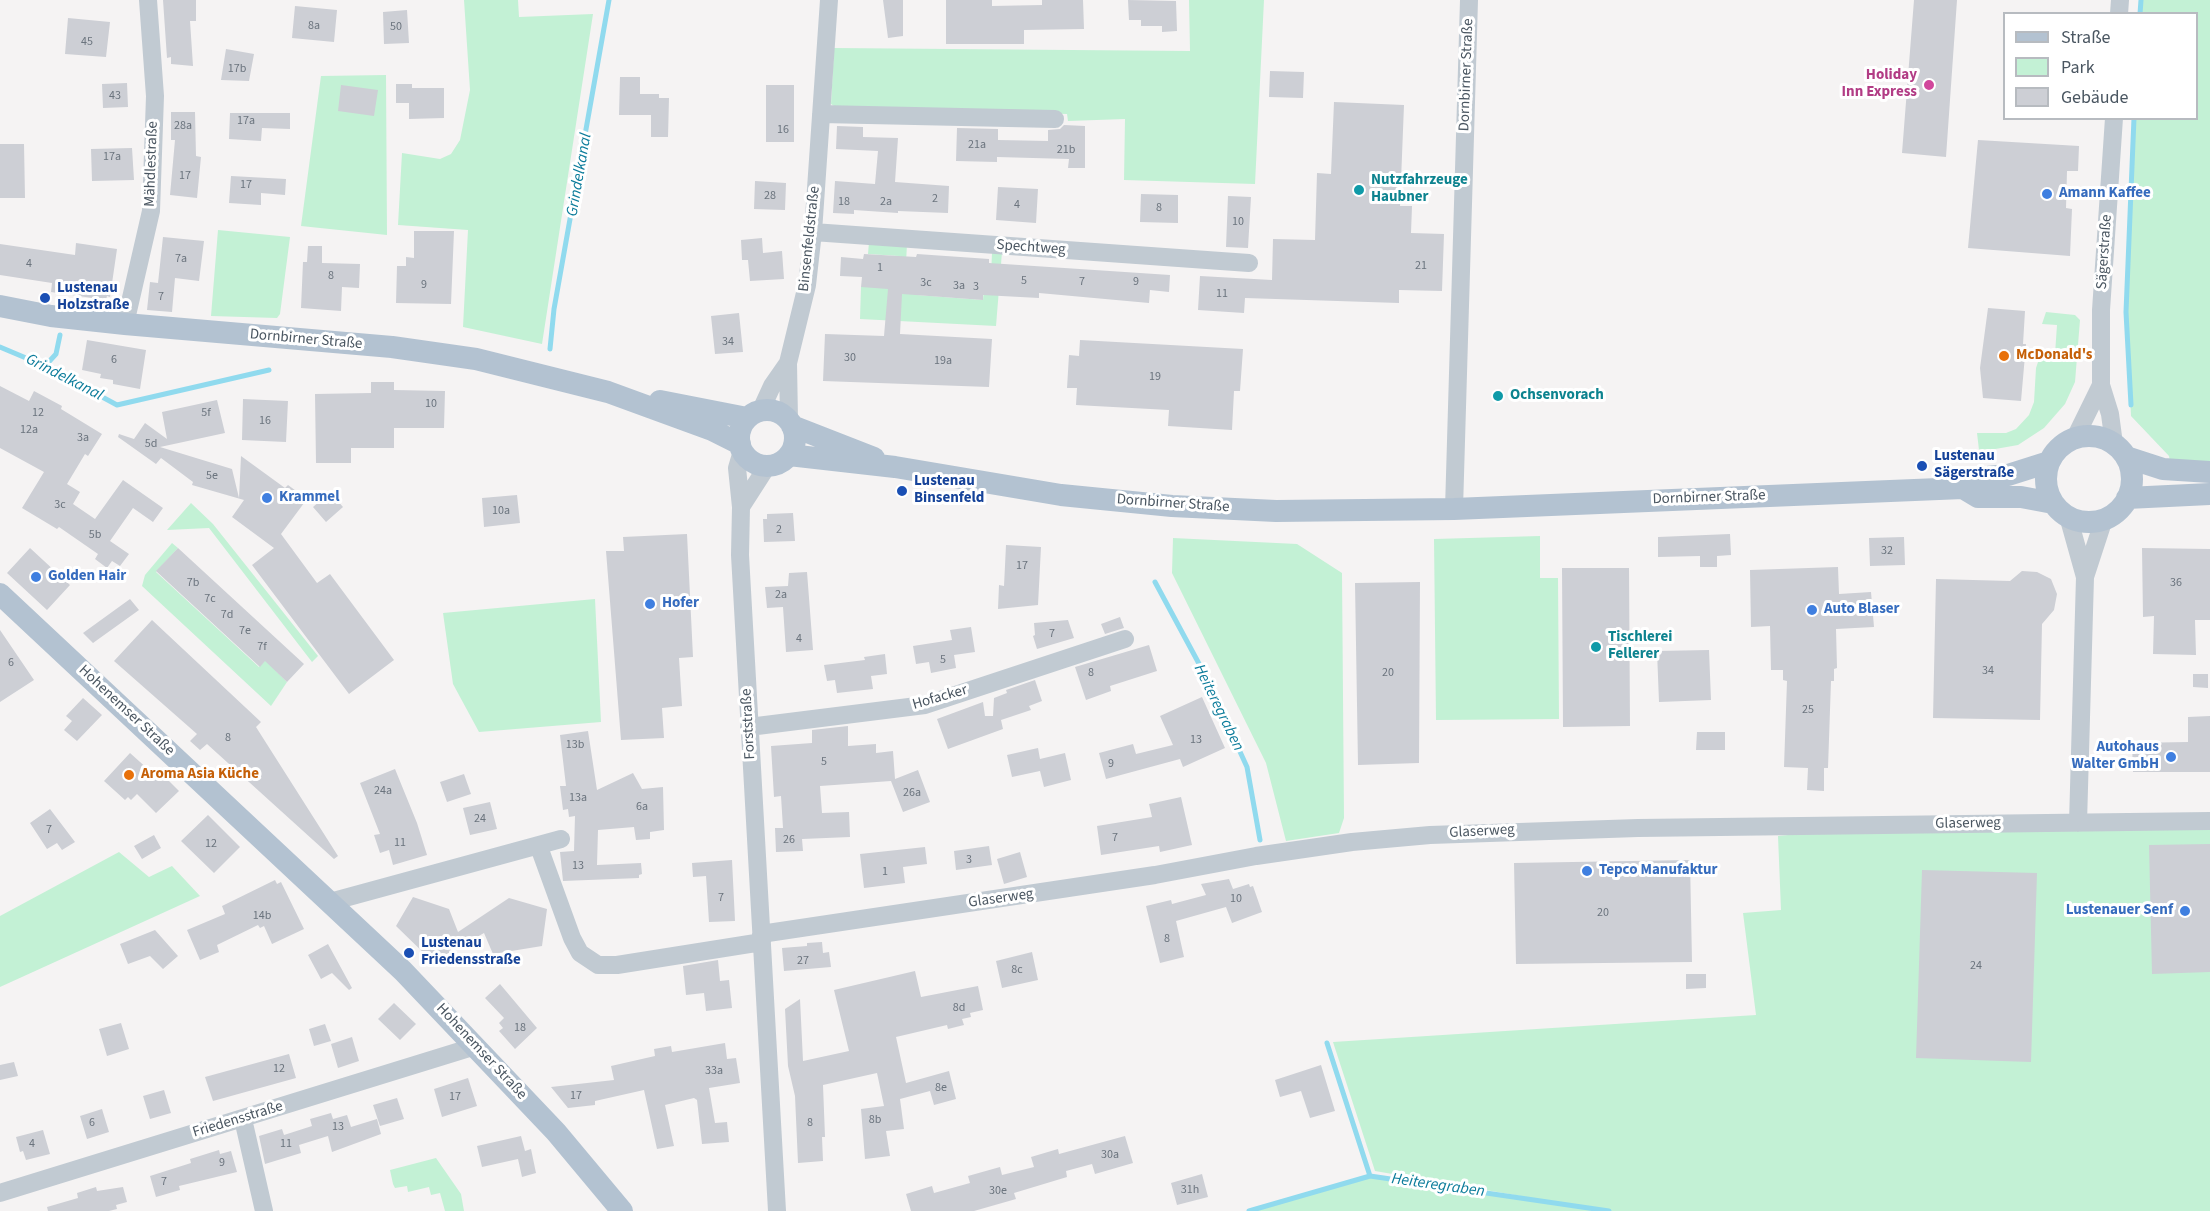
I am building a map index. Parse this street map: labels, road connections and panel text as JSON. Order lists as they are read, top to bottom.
{
  "streets": {
    "main road": ["Dornbirner Straße", "Hohenemser Straße"],
    "street": [
      "Mähdlestraße",
      "Binsenfeldstraße",
      "Spechtweg",
      "Sägerstraße",
      "Hofacker",
      "Forststraße",
      "Glaserweg",
      "Friedensstraße"
    ]
  },
  "crossings": [
    ["Dornbirner Straße", "Mähdlestraße"],
    ["Dornbirner Straße", "Binsenfeldstraße"],
    ["Dornbirner Straße", "Sägerstraße"],
    ["Dornbirner Straße", "Forststraße"],
    ["Binsenfeldstraße", "Spechtweg"],
    ["Binsenfeldstraße", "Forststraße"],
    ["Hofacker", "Forststraße"],
    ["Hohenemser Straße", "Friedensstraße"],
    ["Forststraße", "Glaserweg"]
  ],
  "water": ["Grindelkanal", "Heiteregraben"],
  "places": [
    "Holiday Inn Express",
    "Nutzfahrzeuge Haubner",
    "Amann Kaffee",
    "Lustenau Holzstraße",
    "McDonald's",
    "Ochsenvorach",
    "Lustenau Sägerstraße",
    "Lustenau Binsenfeld",
    "Krammel",
    "Golden Hair",
    "Hofer",
    "Auto Blaser",
    "Tischlerei Fellerer",
    "Autohaus Walter GmbH",
    "Aroma Asia Küche",
    "Tepco Manufaktur",
    "Lustenauer Senf",
    "Lustenau Friedensstraße"
  ],
  "house_numbers": [
    "8a",
    "50",
    "45",
    "17b",
    "43",
    "17a",
    "28a",
    "16",
    "21a",
    "21b",
    "17a",
    "17",
    "17",
    "28",
    "2",
    "18",
    "2a",
    "4",
    "8",
    "10",
    "7a",
    "4",
    "21",
    "1",
    "8",
    "5",
    "7",
    "9",
    "3c",
    "9",
    "3a",
    "3",
    "11",
    "7",
    "34",
    "30",
    "6",
    "19a",
    "19",
    "10",
    "12",
    "5f",
    "16",
    "12a",
    "3a",
    "5d",
    "5e",
    "3c",
    "10a",
    "2",
    "5b",
    "32",
    "17",
    "7b",
    "36",
    "2a",
    "7c",
    "7d",
    "7e",
    "7",
    "4",
    "7f",
    "5",
    "6",
    "34",
    "8",
    "20",
    "25",
    "8",
    "13",
    "13b",
    "5",
    "9",
    "24a",
    "26a",
    "13a",
    "6a",
    "24",
    "7",
    "7",
    "26",
    "11",
    "12",
    "3",
    "13",
    "1",
    "7",
    "10",
    "20",
    "14b",
    "8",
    "27",
    "24",
    "8c",
    "8d",
    "18",
    "12",
    "33a",
    "8e",
    "17",
    "17",
    "8b",
    "6",
    "8",
    "13",
    "4",
    "11",
    "30a",
    "9",
    "7",
    "31h",
    "30e"
  ],
  "legend": ["Straße", "Park", "Gebäude"]
}
